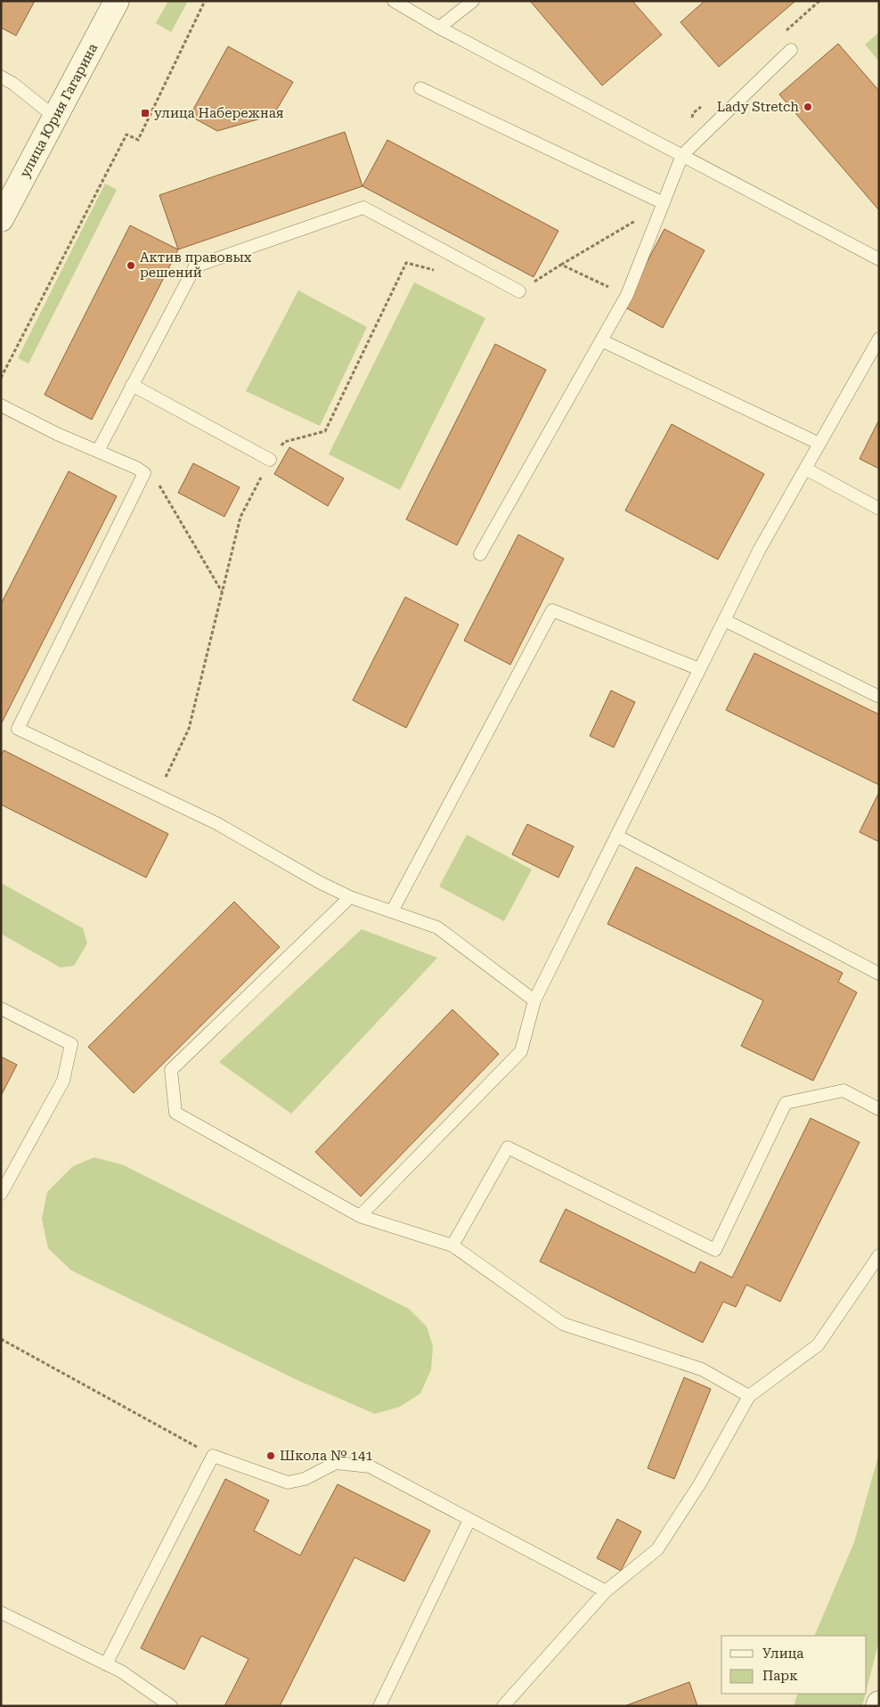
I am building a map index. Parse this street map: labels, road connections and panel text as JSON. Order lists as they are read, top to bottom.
{
  "streets": {
    "main road": ["улица Юрия Гагарина"]
  },
  "places": {
    "other": ["Lady Stretch", "Актив правовых решений", "Школа № 141"],
    "transit": ["улица Набережная"]
  },
  "legend": ["Улица", "Парк"]
}
